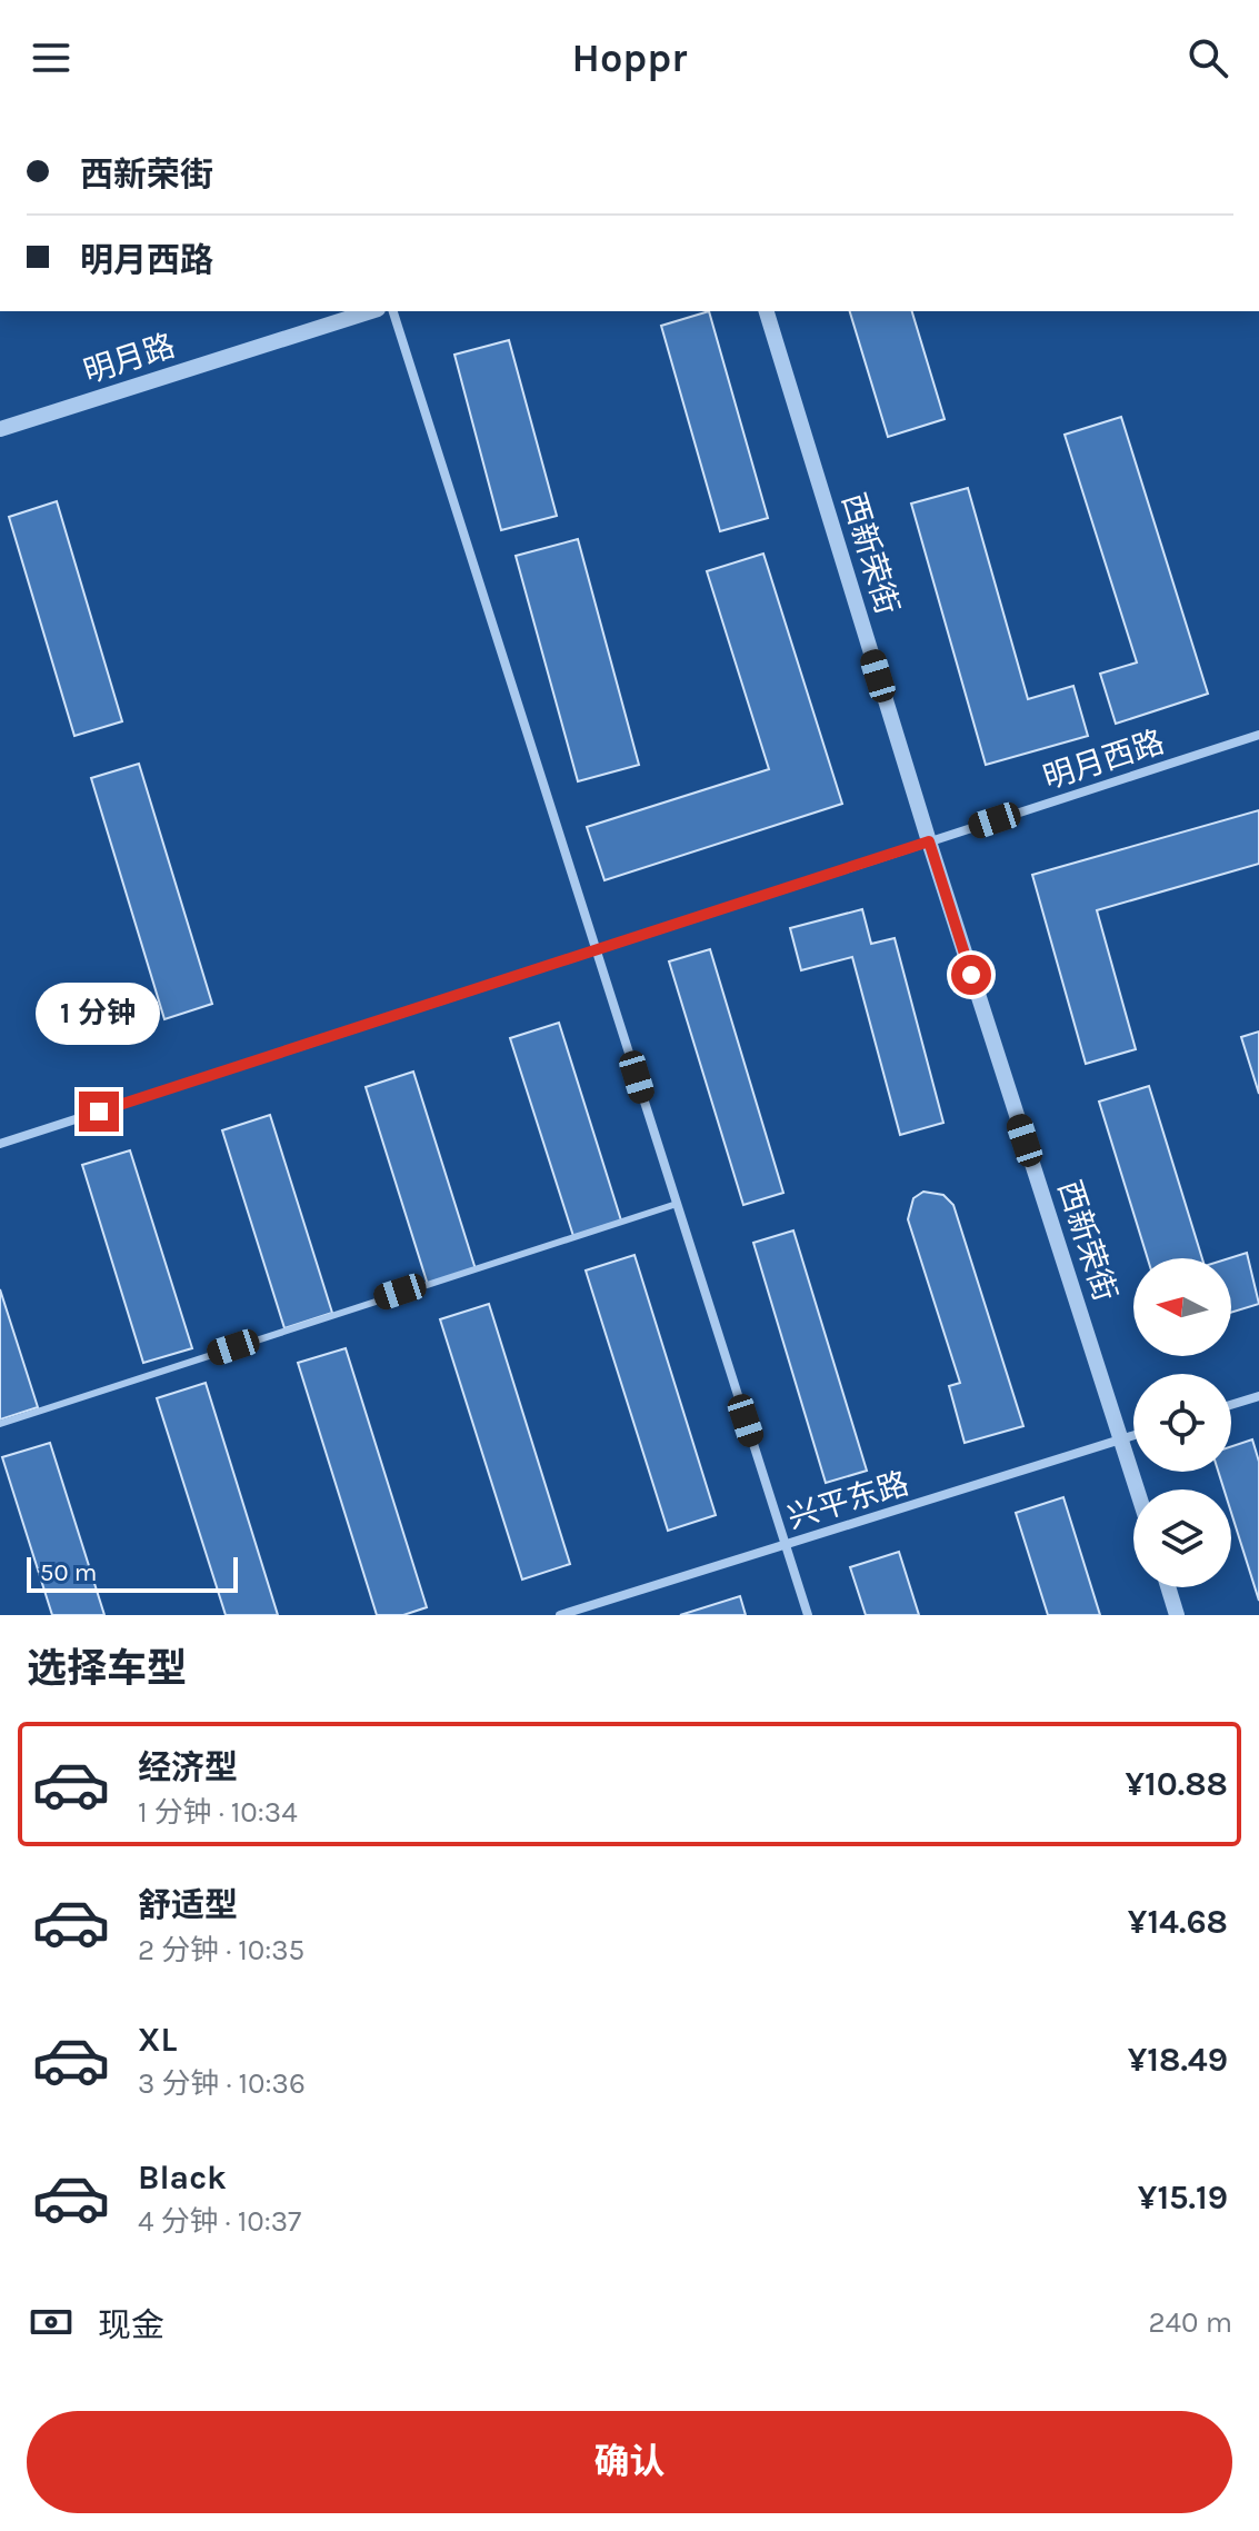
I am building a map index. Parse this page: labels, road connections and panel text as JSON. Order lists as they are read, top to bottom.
{
  "streets": {
    "street": [
      "明月路",
      "西新荣街",
      "明月西路",
      "兴平东路"
    ]
  },
  "crossings": [
    ["西新荣街", "明月西路"],
    ["西新荣街", "兴平东路"]
  ],
  "scale_bar": "50 m",
  "north": "left",
  "page": {
    "header": "Hoppr",
    "banner": ["西新荣街", "明月西路"],
    "bubble": "1 分钟",
    "scale": "50 m",
    "heading": "选择车型",
    "list": [
      {
        "name": "经济型",
        "note": "1 分钟 · 10:34",
        "value": "¥10.88"
      },
      {
        "name": "舒适型",
        "note": "2 分钟 · 10:35",
        "value": "¥14.68"
      },
      {
        "name": "XL",
        "note": "3 分钟 · 10:36",
        "value": "¥18.49"
      },
      {
        "name": "Black",
        "note": "4 分钟 · 10:37",
        "value": "¥15.19"
      }
    ],
    "pay": ["现金", "240 m"],
    "buttons": "确认"
  }
}
